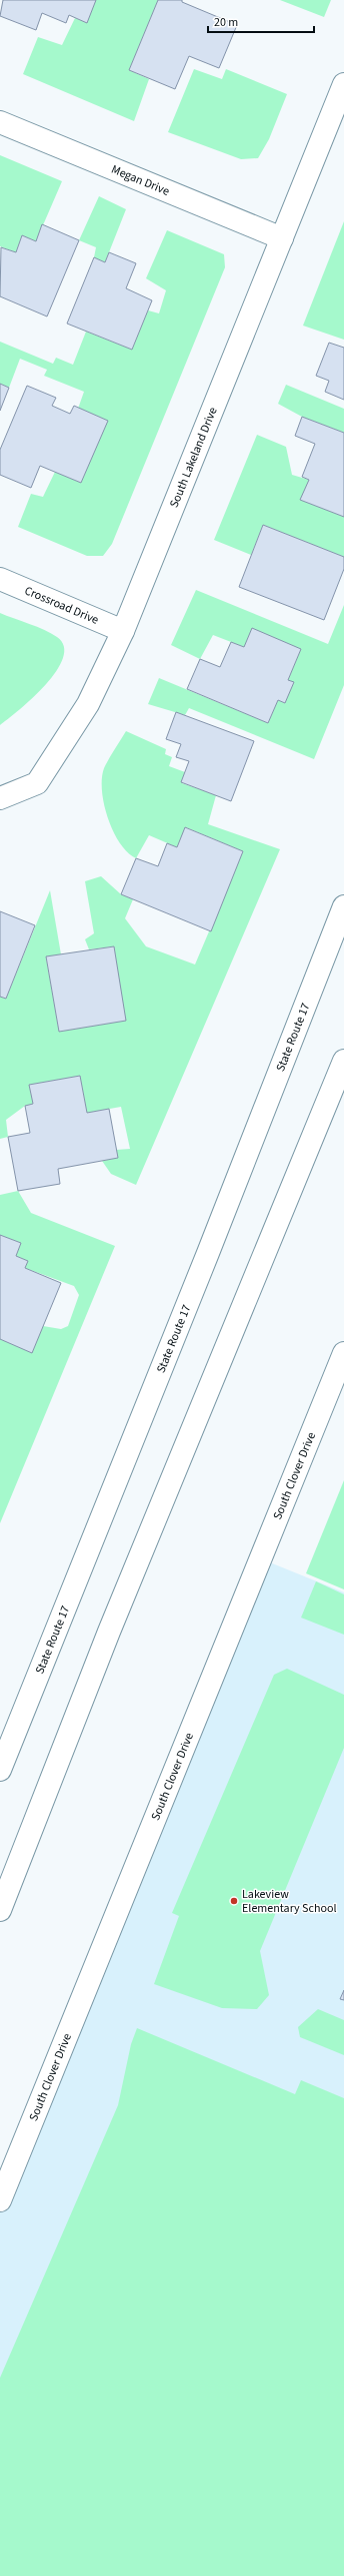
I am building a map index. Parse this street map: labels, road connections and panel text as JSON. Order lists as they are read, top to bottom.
{
  "streets": {
    "main road": [
      "Megan Drive",
      "South Lakeland Drive",
      "Crossroad Drive",
      "State Route 17",
      "South Clover Drive"
    ]
  },
  "crossings": [
    ["Megan Drive", "South Lakeland Drive"],
    ["South Lakeland Drive", "Crossroad Drive"]
  ],
  "places": ["Lakeview Elementary School"],
  "scale_bar": "20 m"
}
